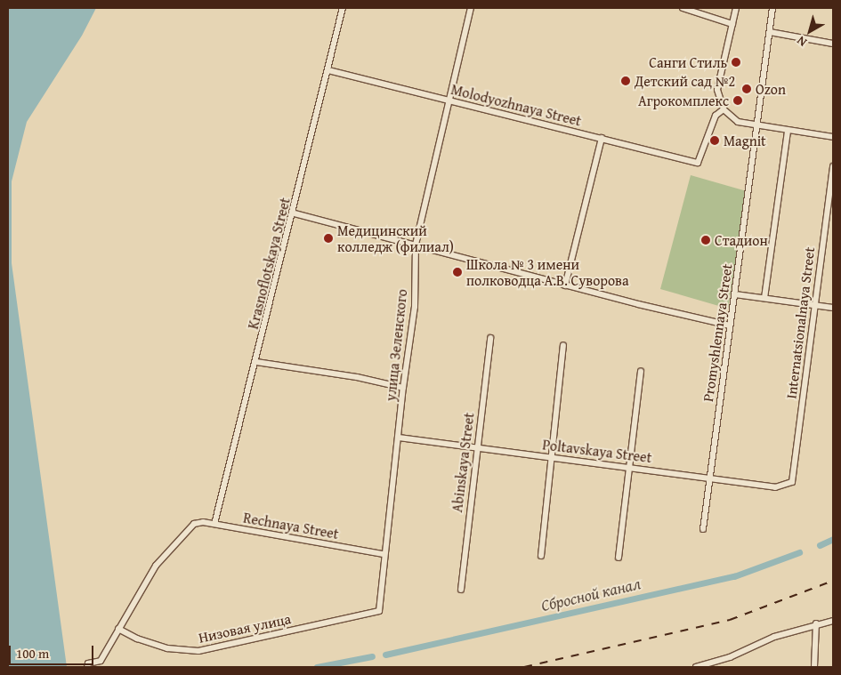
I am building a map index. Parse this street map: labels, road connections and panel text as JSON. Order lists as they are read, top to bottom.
{
  "streets": {
    "street": [
      "Molodyozhnaya Street",
      "Krasnoflotskaya Street",
      "Internatsionalnaya Street",
      "Promyshlennaya Street",
      "улица Зеленского",
      "Poltavskaya Street",
      "Abinskaya Street",
      "Rechnaya Street",
      "Низовая улица"
    ]
  },
  "crossings": [
    ["Molodyozhnaya Street", "Krasnoflotskaya Street"],
    ["Molodyozhnaya Street", "улица Зеленского"],
    ["Krasnoflotskaya Street", "Rechnaya Street"],
    ["Internatsionalnaya Street", "Poltavskaya Street"],
    ["Promyshlennaya Street", "Poltavskaya Street"],
    ["улица Зеленского", "Poltavskaya Street"],
    ["улица Зеленского", "Rechnaya Street"],
    ["улица Зеленского", "Низовая улица"],
    ["Poltavskaya Street", "Abinskaya Street"],
    ["Rechnaya Street", "Низовая улица"]
  ],
  "water": ["Сбросной канал"],
  "places": [
    "Санги Стиль",
    "Детский сад №2",
    "Ozon",
    "Агрокомплекс",
    "Magnit",
    "Медицинский колледж (филиал)",
    "Стадион",
    "Школа № 3 имени полководца А.В. Суворова"
  ],
  "scale_bar": "100 m",
  "north": "bottom left"
}
